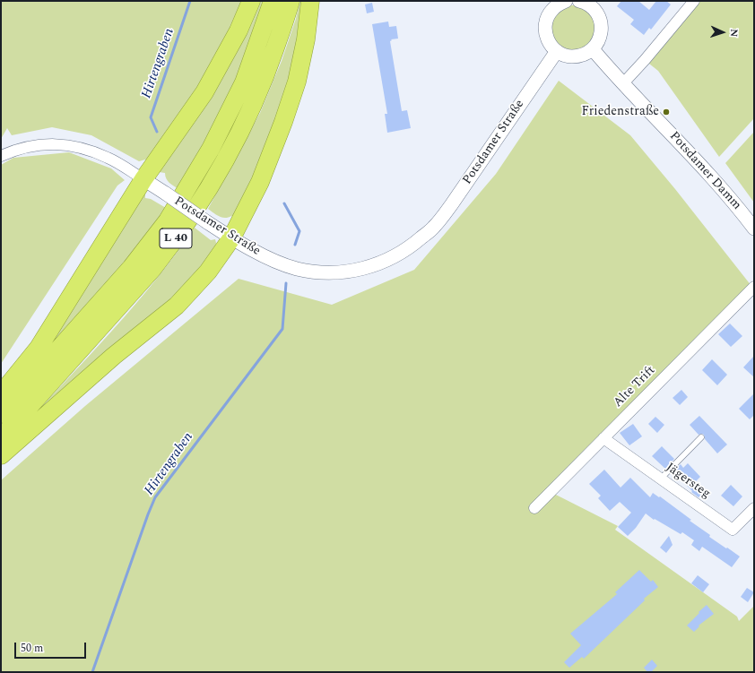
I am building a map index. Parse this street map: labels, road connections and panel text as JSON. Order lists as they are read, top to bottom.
{
  "streets": {
    "highway": ["L 40"],
    "street": [
      "Potsdamer Straße",
      "Potsdamer Damm",
      "Alte Trift",
      "Jägersteg"
    ]
  },
  "crossings": [
    ["Alte Trift", "Jägersteg"]
  ],
  "water": ["Hirtengraben"],
  "places": ["Friedenstraße"],
  "scale_bar": "50 m",
  "north": "right"
}
